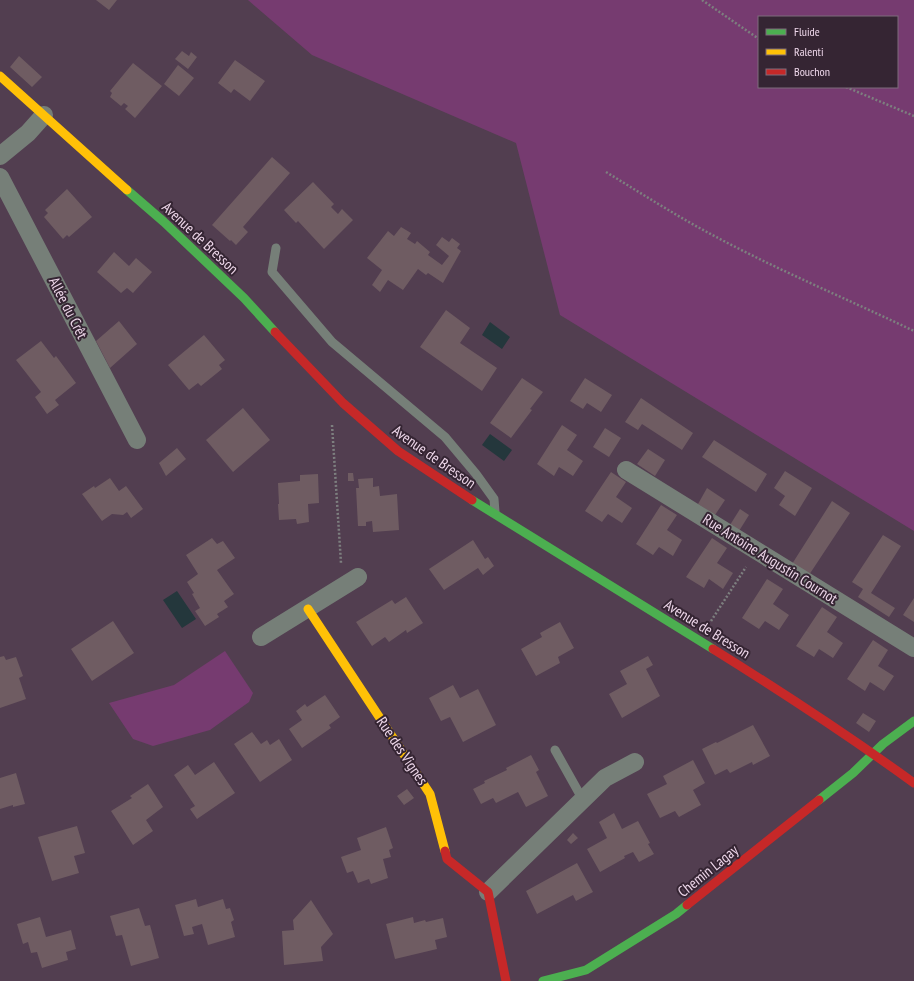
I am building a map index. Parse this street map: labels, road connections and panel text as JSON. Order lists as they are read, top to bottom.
{
  "streets": {
    "street": [
      "Avenue de Bresson",
      "Allée du Crêt",
      "Rue Antoine Augustin Cournot",
      "Rue des Vignes",
      "Chemin Lagay"
    ]
  },
  "crossings": [
    ["Avenue de Bresson", "Chemin Lagay"]
  ],
  "legend": ["Fluide", "Ralenti", "Bouchon"]
}
